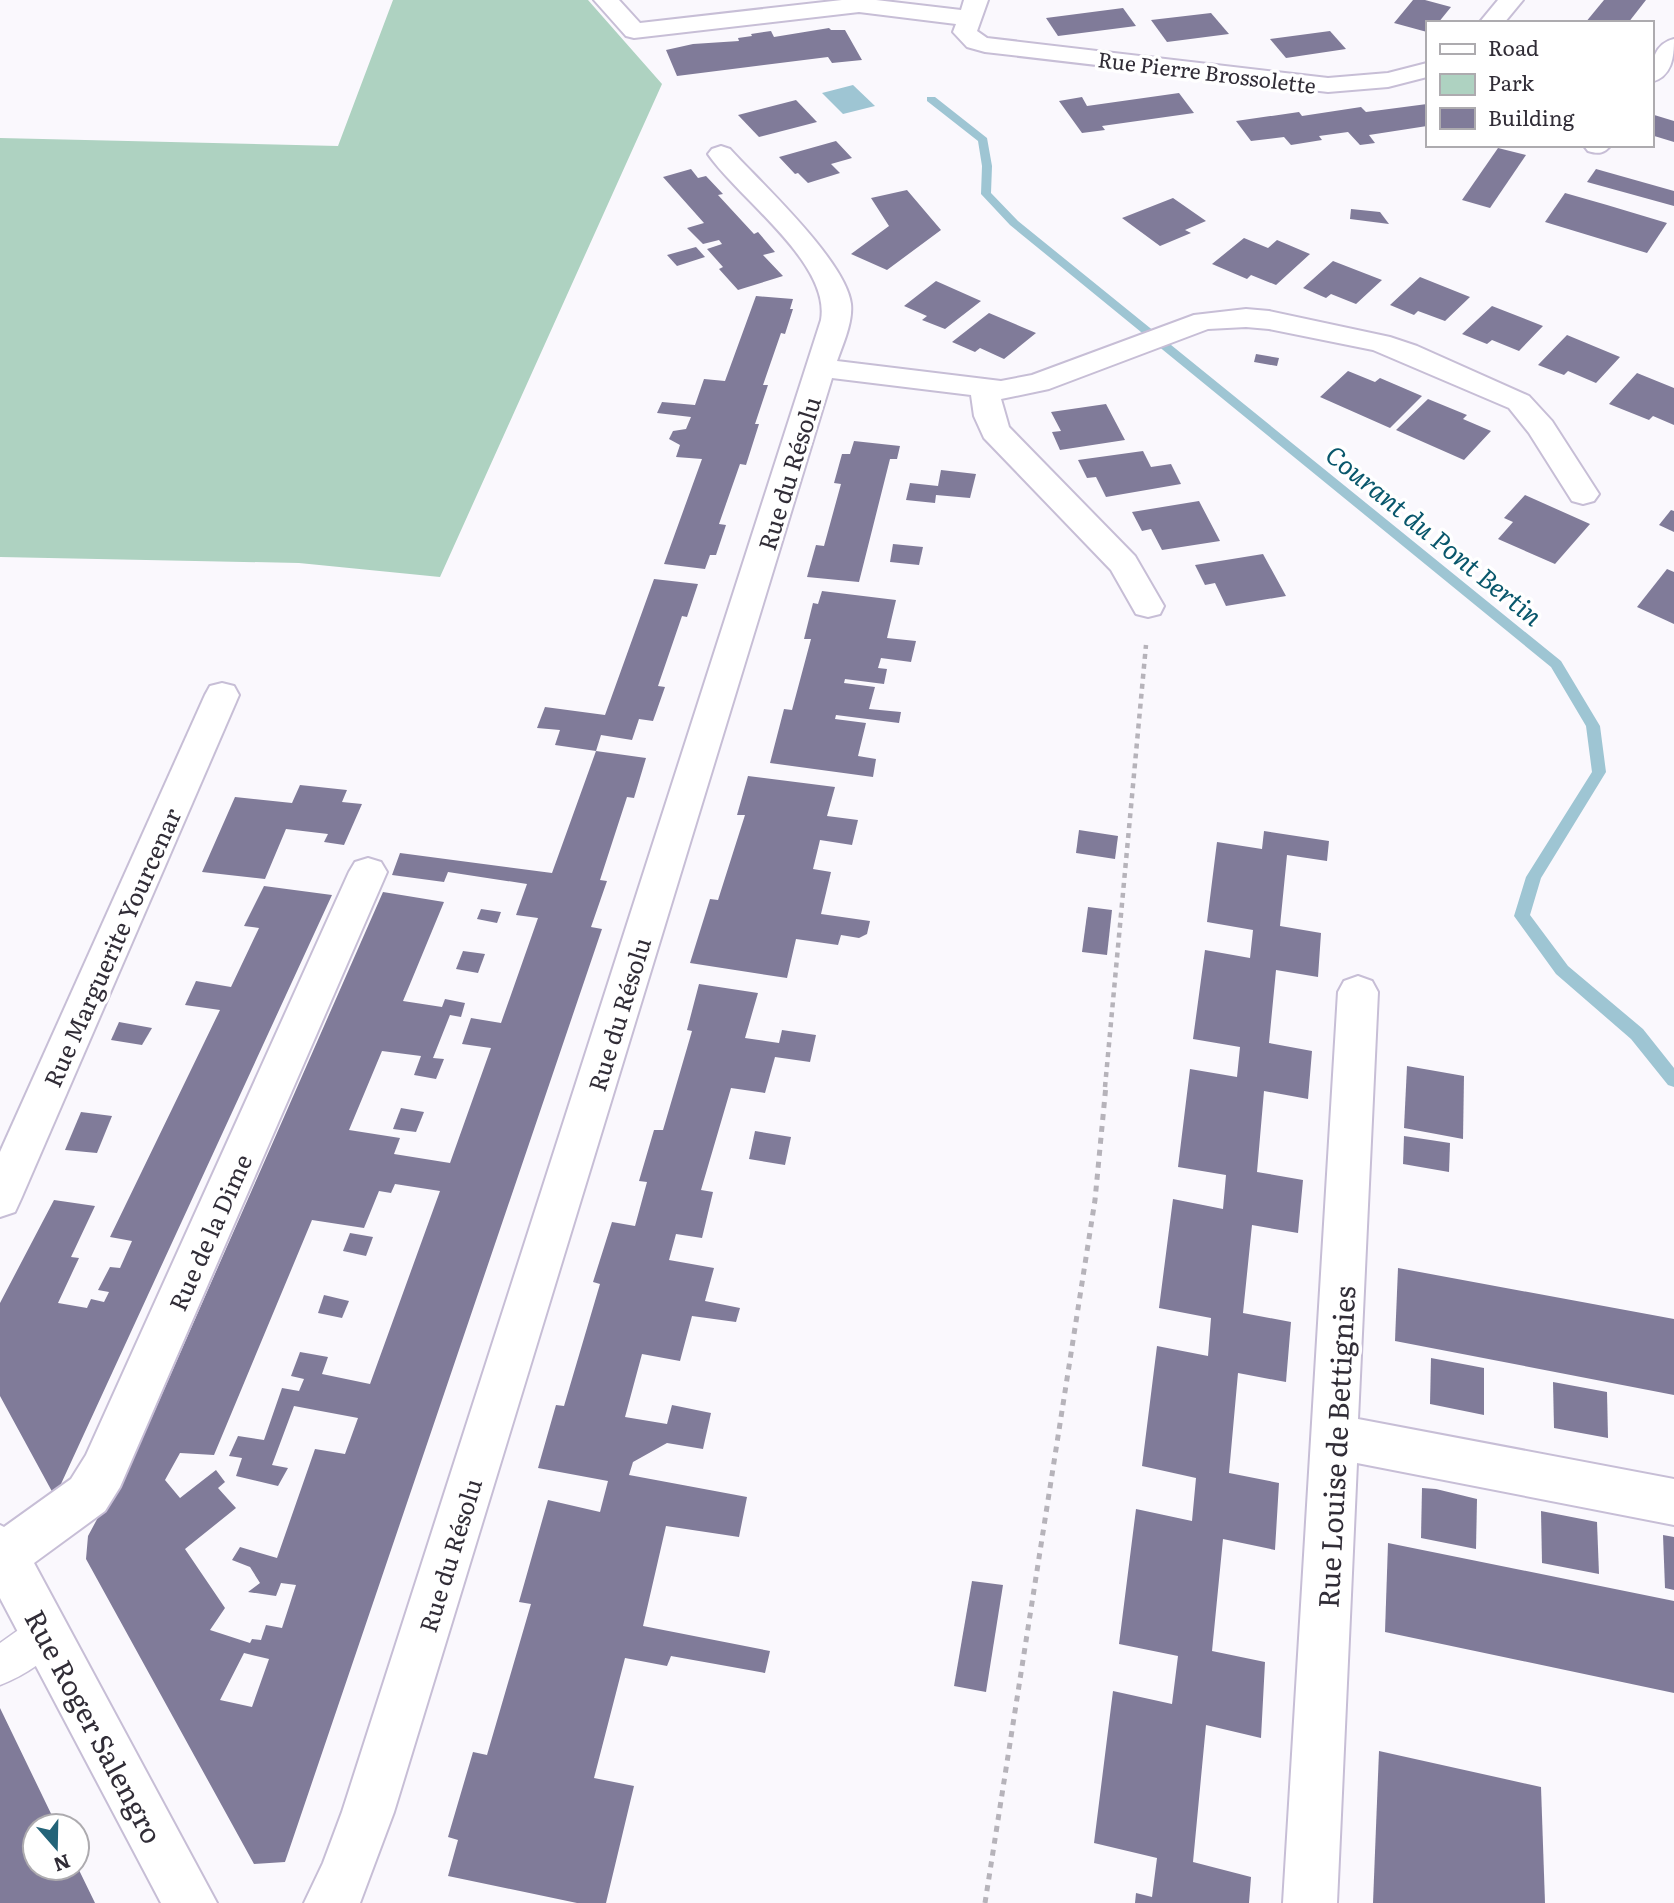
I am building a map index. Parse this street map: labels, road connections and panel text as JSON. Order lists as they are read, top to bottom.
{
  "streets": {
    "street": [
      "Rue Pierre Brossolette",
      "Rue du Résolu",
      "Rue Marguerite Yourcenar",
      "Rue de la Dime",
      "Rue Louise de Bettignies",
      "Rue Roger Salengro"
    ]
  },
  "crossings": [
    ["Rue de la Dime", "Rue Roger Salengro"]
  ],
  "water": ["Courant du Pont Bertin"],
  "legend": ["Road", "Park", "Building"],
  "north": "bottom"
}
